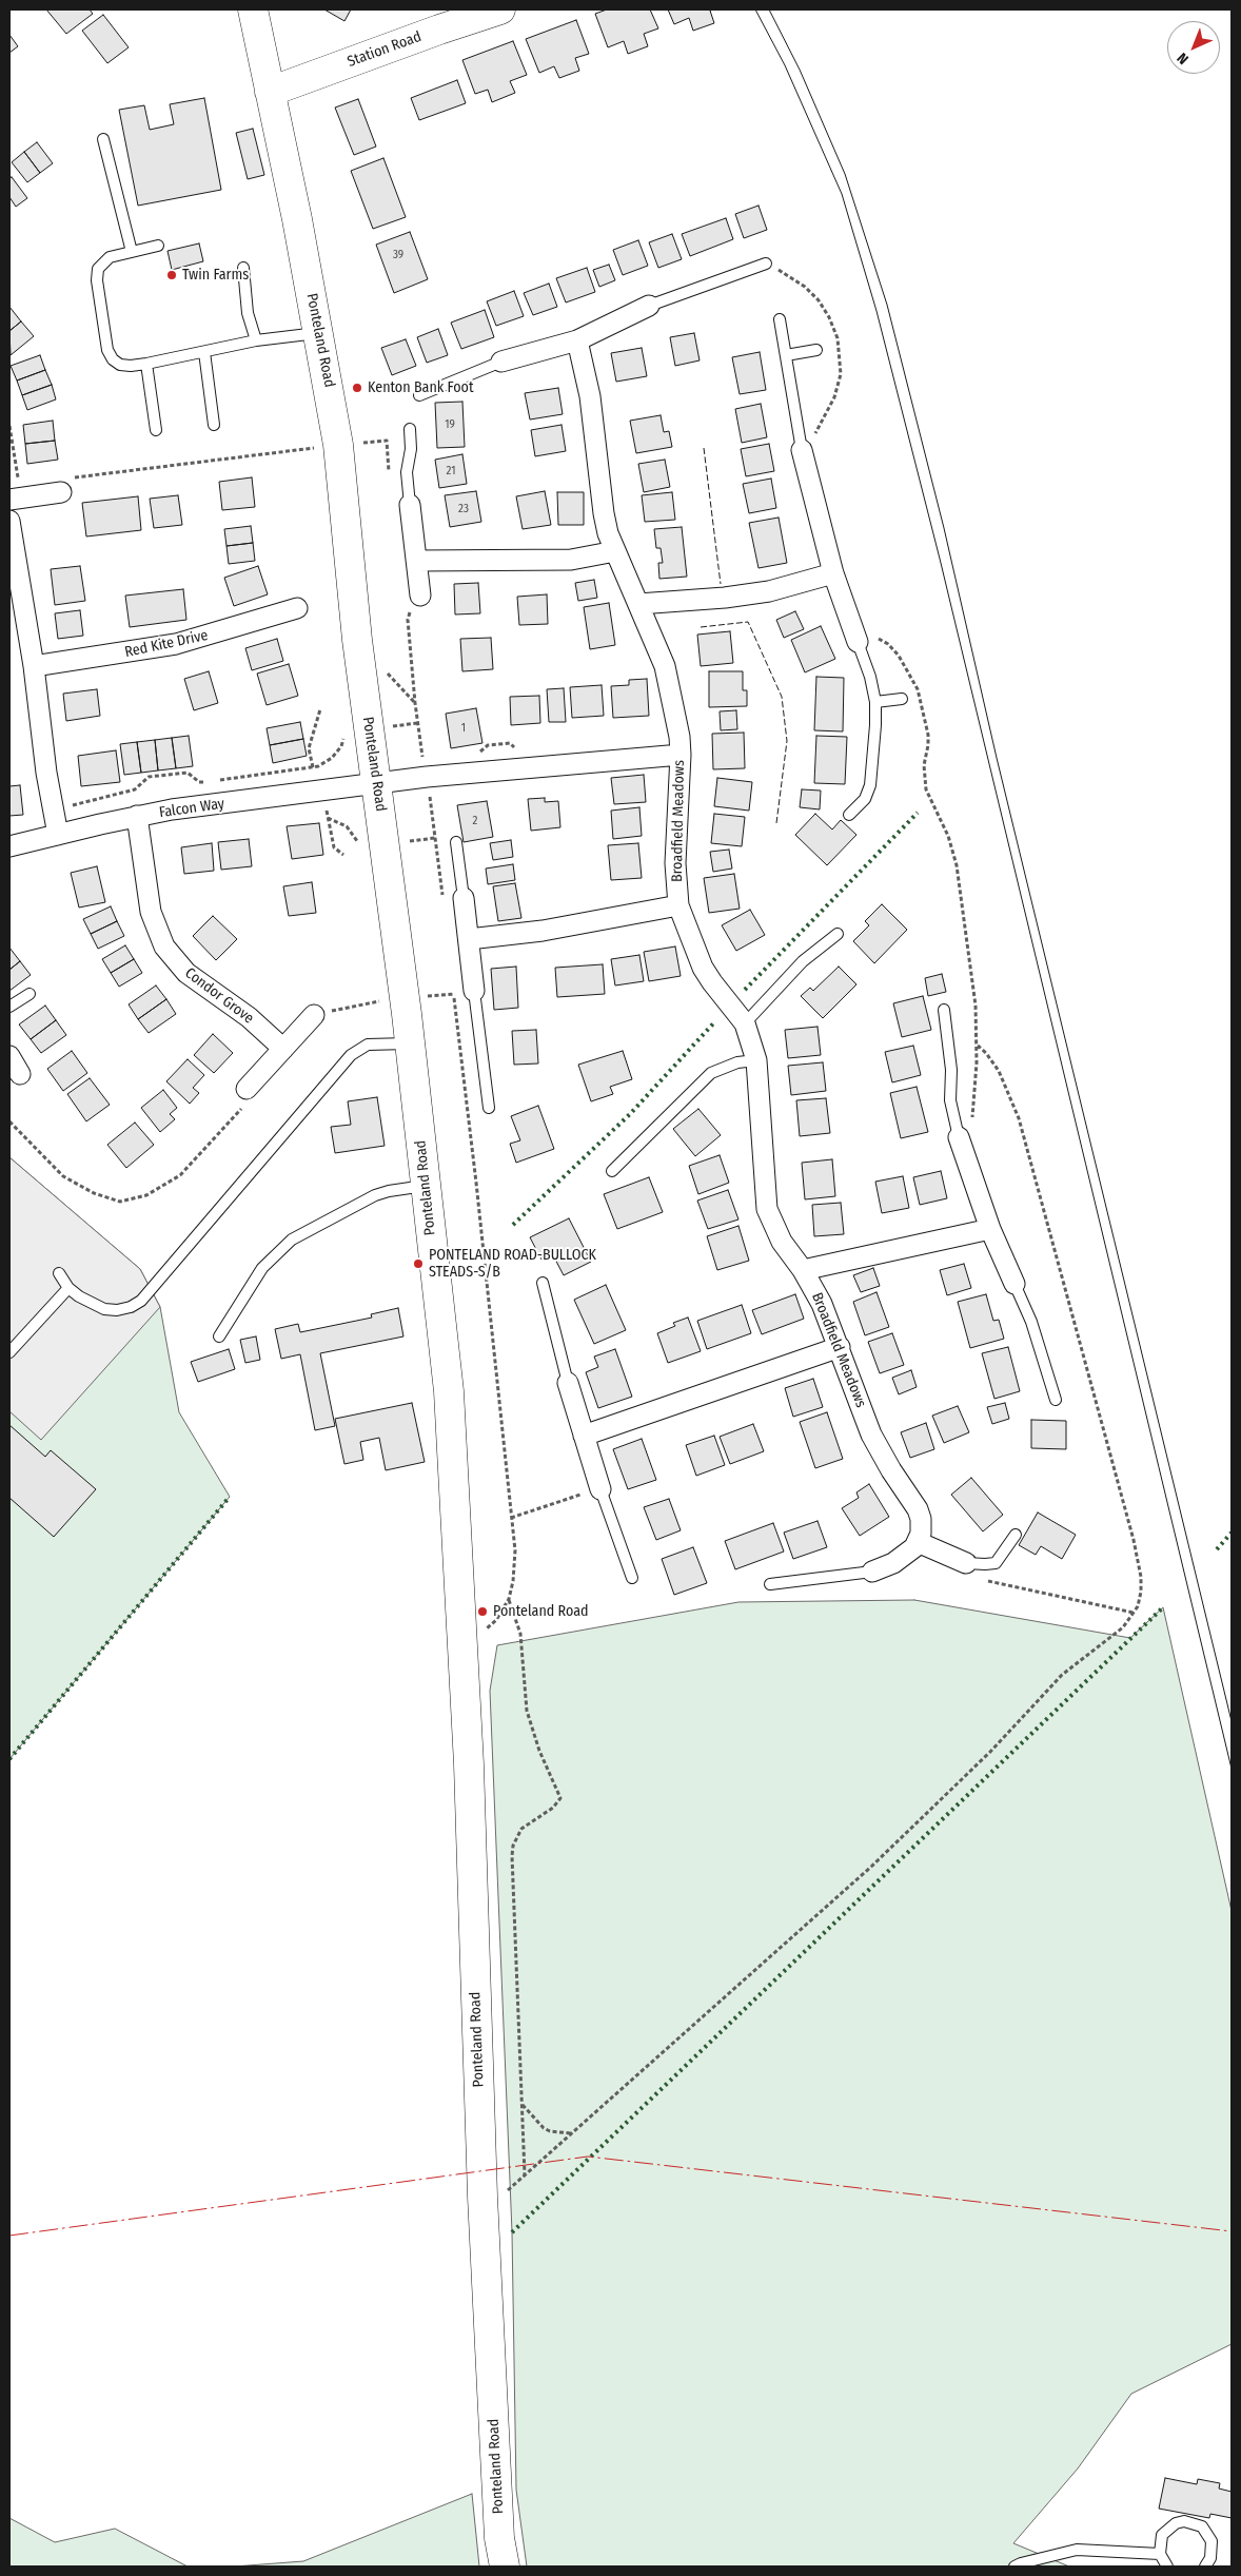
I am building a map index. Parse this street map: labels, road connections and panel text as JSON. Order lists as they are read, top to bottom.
{
  "streets": {
    "main road": ["Station Road", "Ponteland Road"],
    "street": [
      "Red Kite Drive",
      "Falcon Way",
      "Broadfield Meadows",
      "Condor Grove"
    ]
  },
  "crossings": [
    ["Station Road", "Ponteland Road"],
    ["Ponteland Road", "Falcon Way"],
    ["Falcon Way", "Broadfield Meadows"],
    ["Falcon Way", "Condor Grove"]
  ],
  "places": [
    "Twin Farms",
    "Kenton Bank Foot",
    "PONTELAND ROAD-BULLOCK STEADS-S/B",
    "Ponteland Road"
  ],
  "house_numbers": [
    "39",
    "19",
    "21",
    "23",
    "1",
    "2"
  ],
  "north": "bottom left"
}
